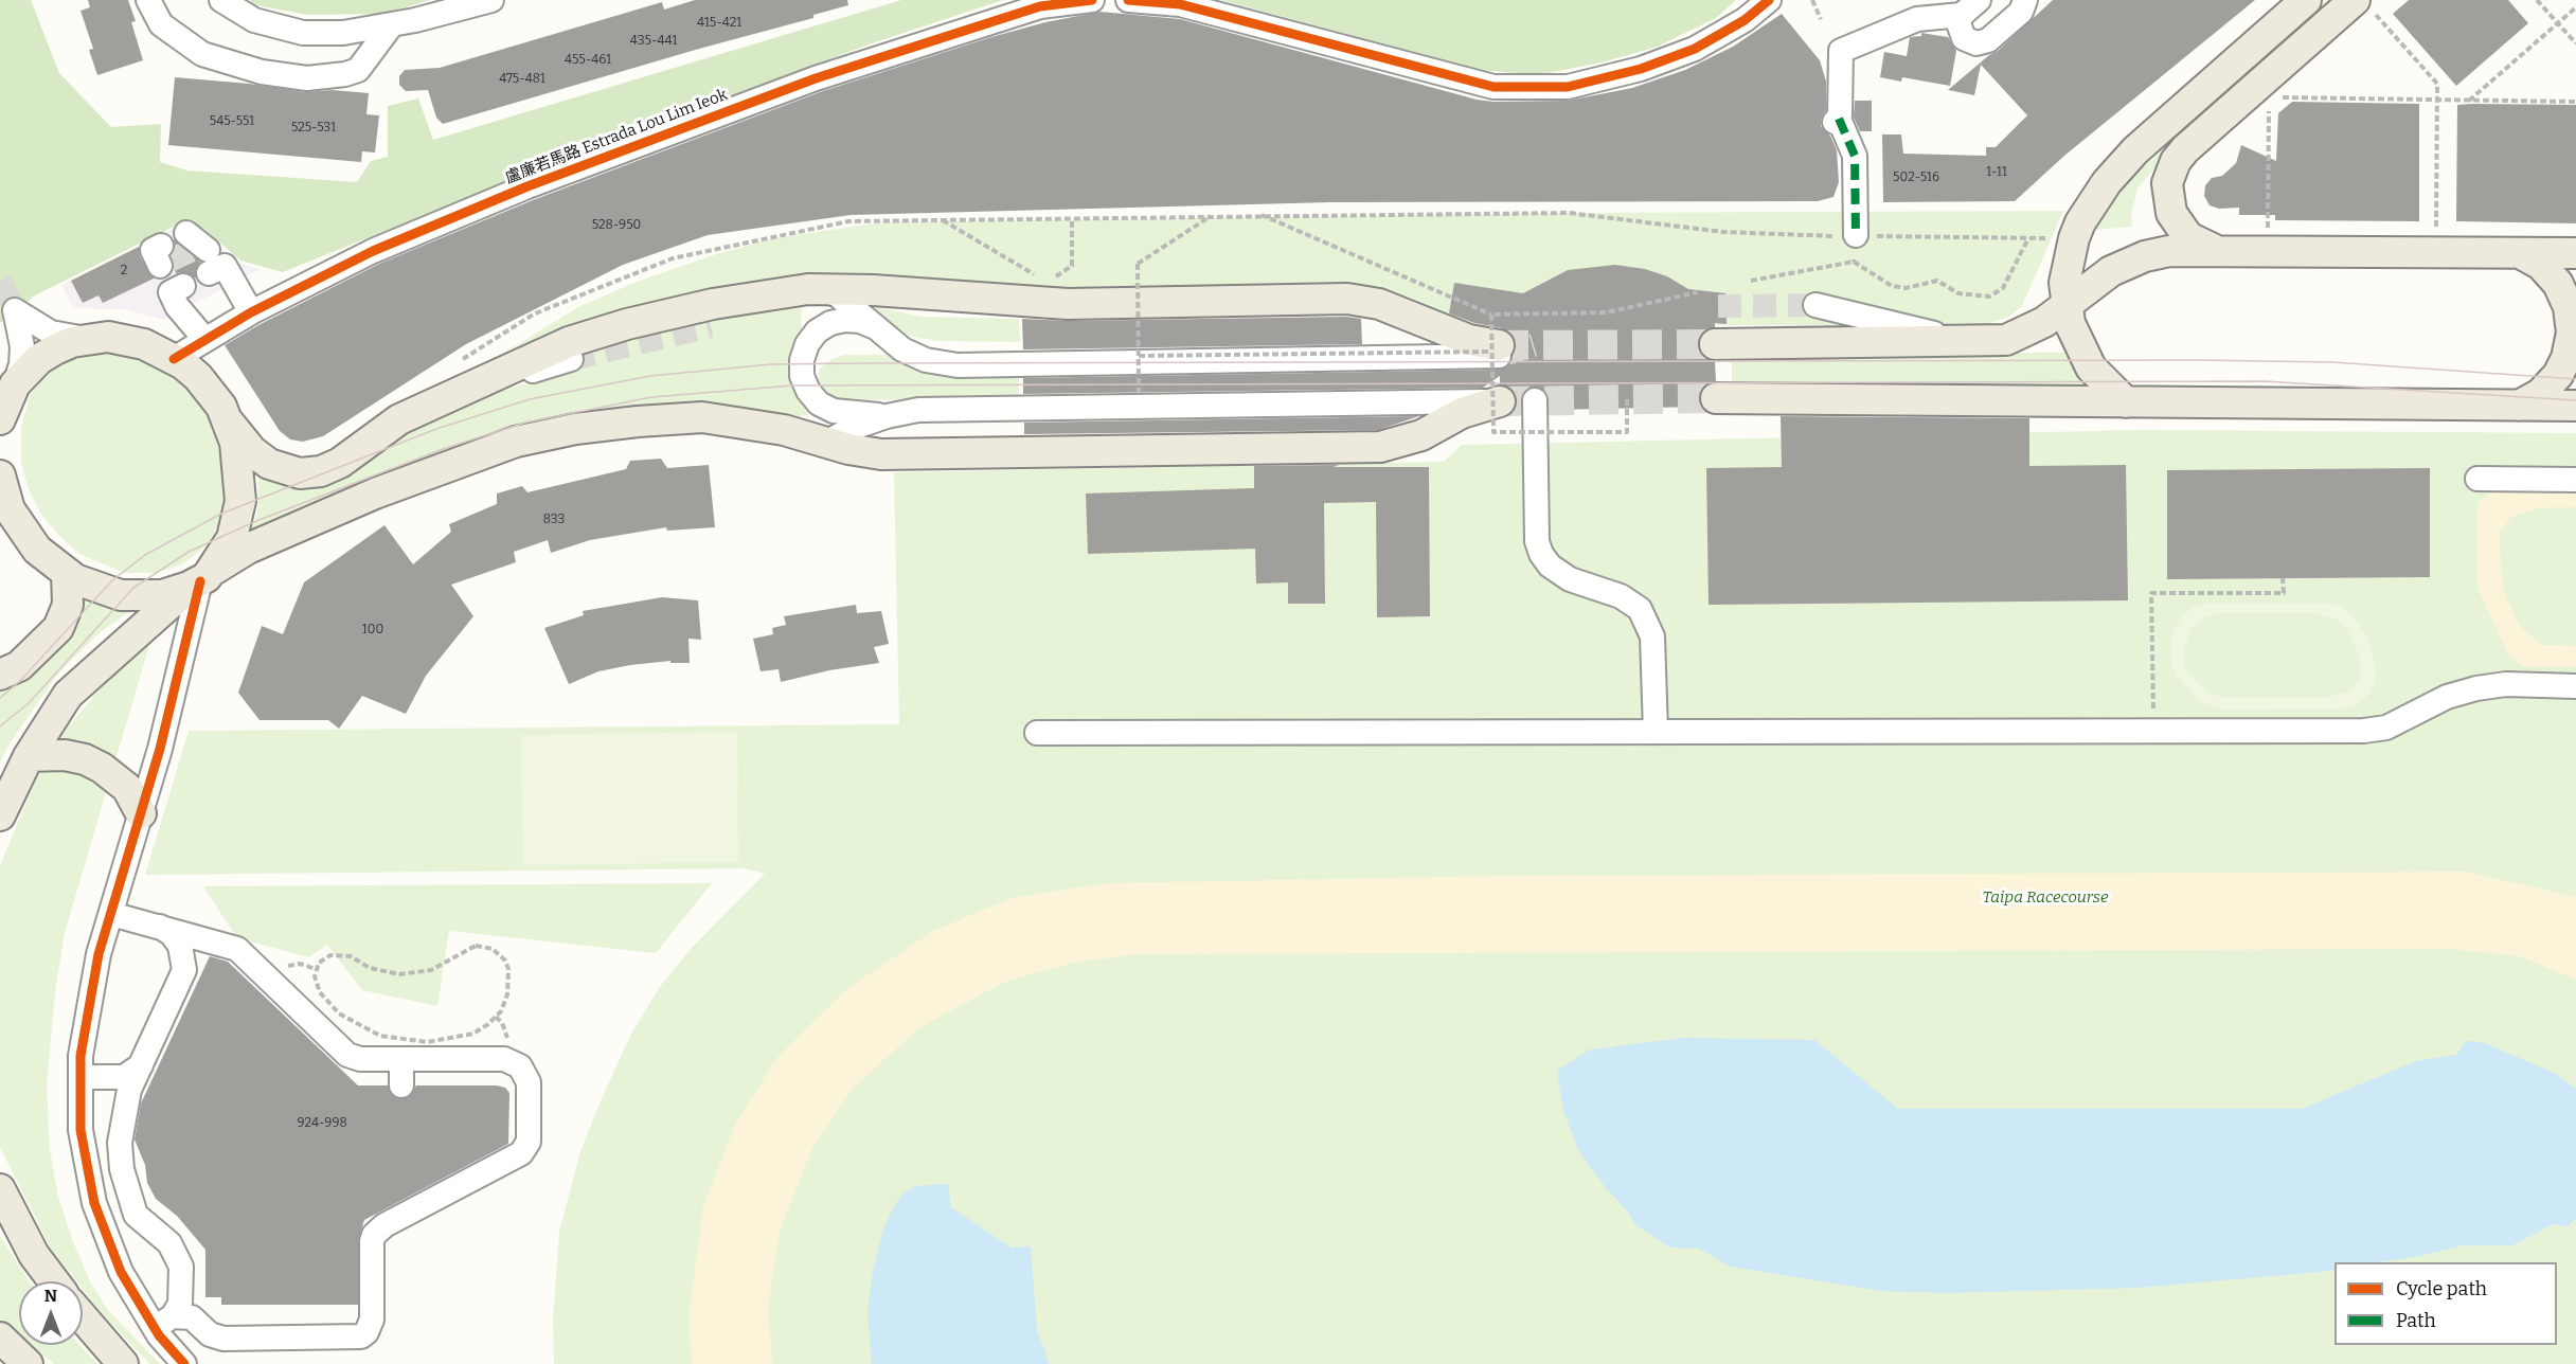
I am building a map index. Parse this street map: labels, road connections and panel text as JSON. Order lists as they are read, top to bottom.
{
  "streets": {
    "street": ["盧廉若馬路 Estrada Lou Lim Ieok"]
  },
  "parks": ["Taipa Racecourse"],
  "house_numbers": [
    "415-421",
    "435-441",
    "455-461",
    "475-481",
    "545-551",
    "525-531",
    "1-11",
    "502-516",
    "528-950",
    "2",
    "833",
    "100",
    "924-998"
  ],
  "legend": ["Cycle path", "Path"],
  "north": "top"
}
